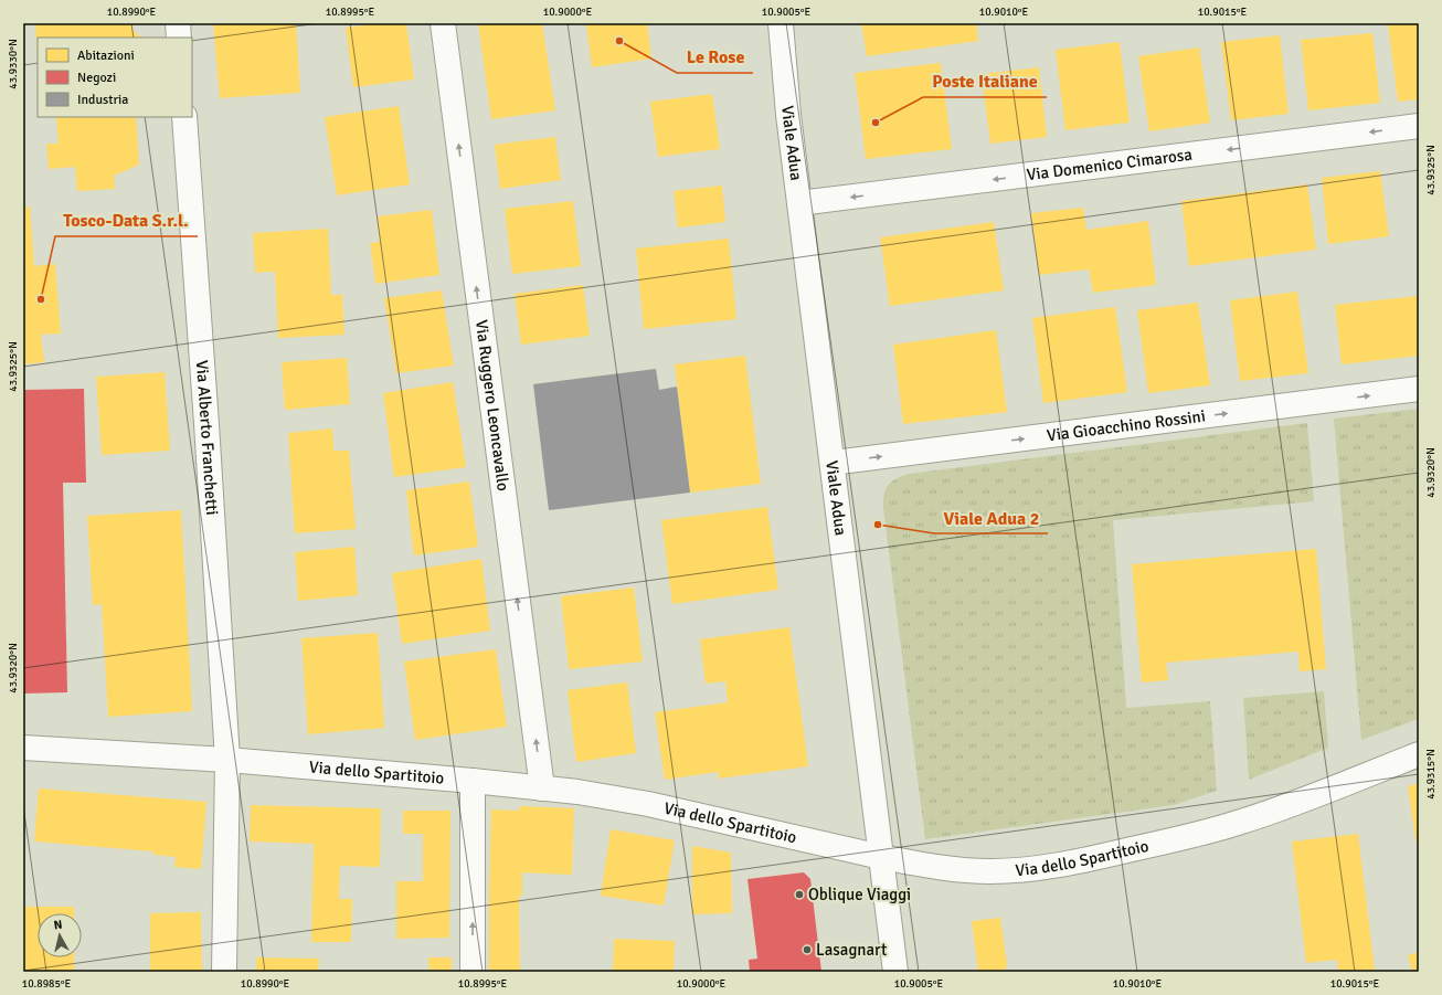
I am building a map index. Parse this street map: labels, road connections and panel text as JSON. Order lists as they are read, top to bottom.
{
  "streets": {
    "street": [
      "Viale Adua",
      "Via Domenico Cimarosa",
      "Via Ruggero Leoncavallo",
      "Via Gioacchino Rossini",
      "Via Alberto Franchetti",
      "Via dello Spartitoio"
    ]
  },
  "crossings": [
    ["Viale Adua", "Via Domenico Cimarosa"],
    ["Viale Adua", "Via Gioacchino Rossini"],
    ["Viale Adua", "Via dello Spartitoio"],
    ["Via Ruggero Leoncavallo", "Via dello Spartitoio"],
    ["Via Alberto Franchetti", "Via dello Spartitoio"]
  ],
  "one_way": ["Via Domenico Cimarosa", "Via Ruggero Leoncavallo", "Via Gioacchino Rossini"],
  "places": [
    "Le Rose",
    "Poste Italiane",
    "Tosco-Data S.r.l.",
    "Viale Adua 2",
    "Oblique Viaggi",
    "Lasagnart"
  ],
  "legend": ["Abitazioni", "Negozi", "Industria"],
  "north": "top",
  "coordinates": [
    "10.8990°E",
    "10.8995°E",
    "10.9000°E",
    "10.9005°E",
    "10.9010°E",
    "10.9015°E",
    "43.9330°N",
    "43.9325°N",
    "43.9320°N",
    "43.9315°N",
    "10.8985°E"
  ]
}
